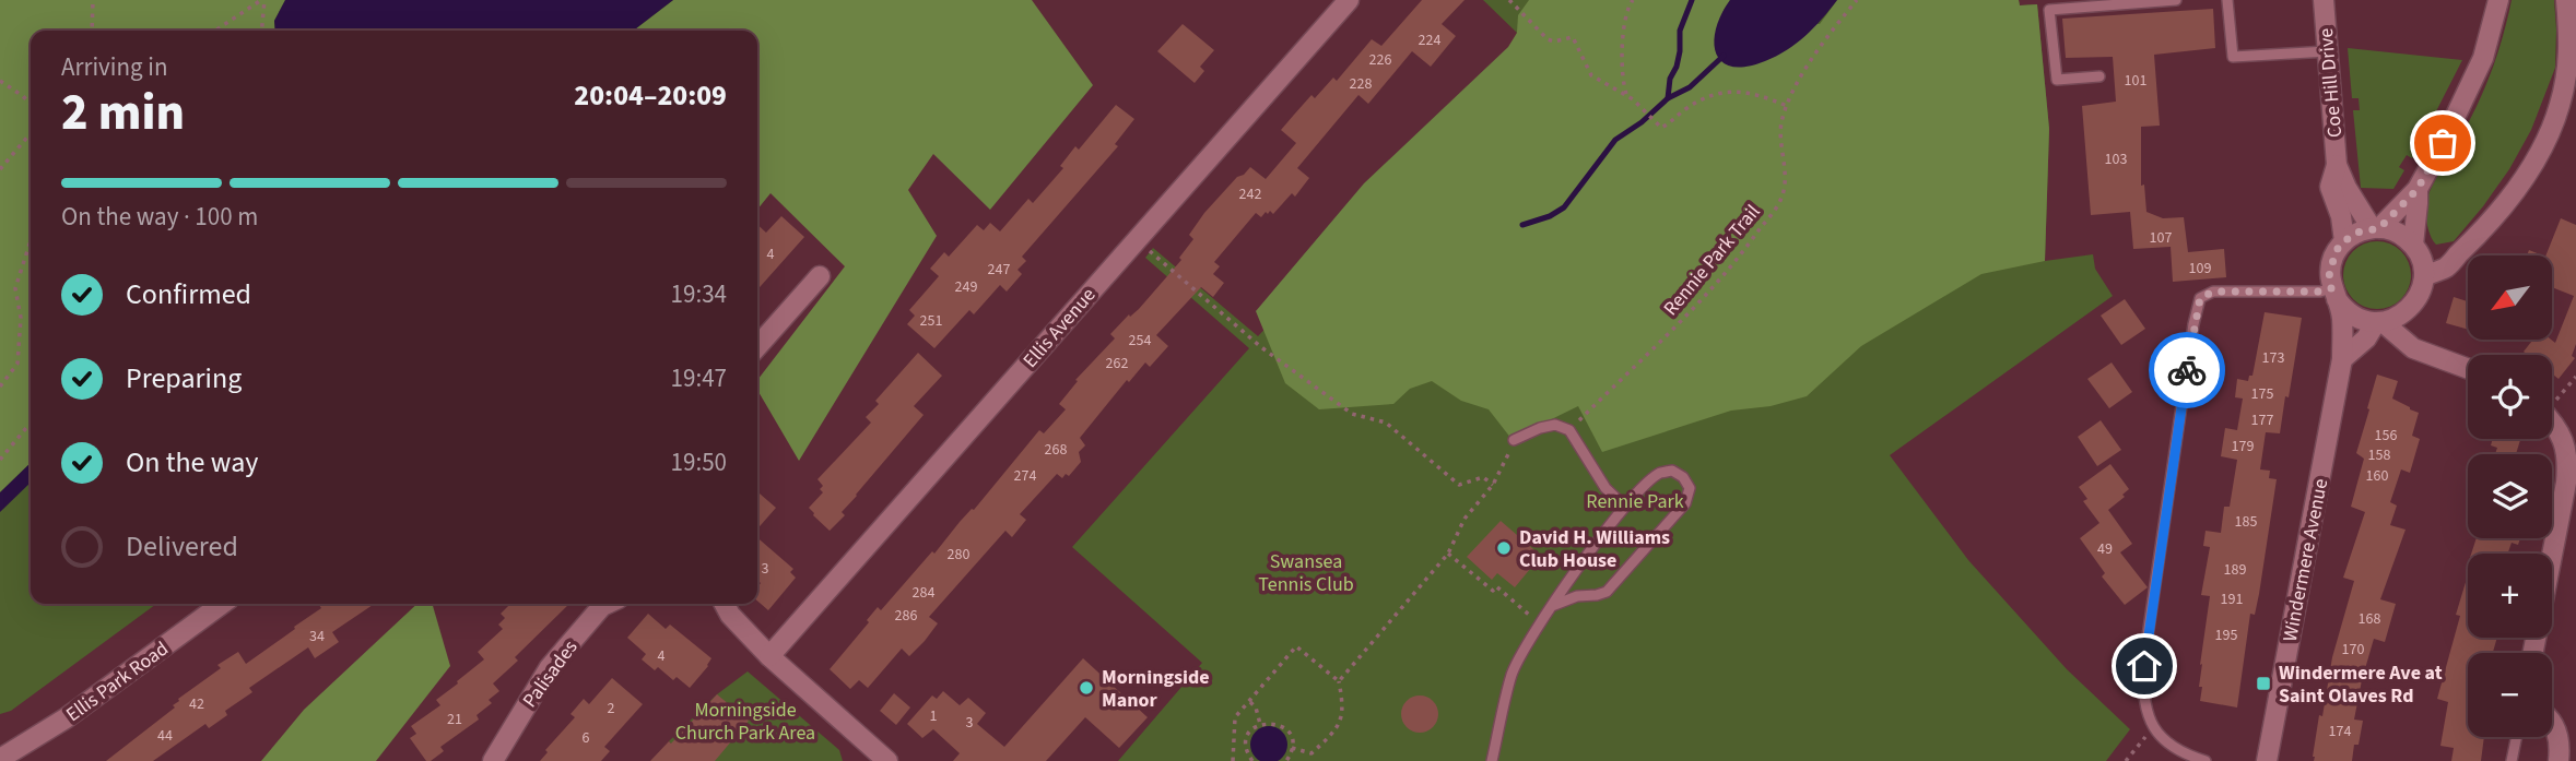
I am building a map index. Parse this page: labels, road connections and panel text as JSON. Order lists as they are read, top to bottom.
{
  "streets": {
    "street": [
      "Coe Hill Drive",
      "Ellis Avenue",
      "Windermere Avenue",
      "Palisades",
      "Ellis Park Road"
    ],
    "path": ["Rennie Park Trail"]
  },
  "crossings": [
    ["Coe Hill Drive", "Windermere Avenue"]
  ],
  "parks": ["Rennie Park", "Swansea Tennis Club", "Morningside Church Park Area"],
  "places": {
    "other": ["David H. Williams Club House", "Morningside Manor"],
    "transit": ["Windermere Ave at Saint Olaves Rd"]
  },
  "house_numbers": [
    "224",
    "226",
    "101",
    "228",
    "103",
    "242",
    "107",
    "4",
    "109",
    "247",
    "249",
    "251",
    "254",
    "173",
    "262",
    "175",
    "177",
    "156",
    "179",
    "268",
    "158",
    "274",
    "160",
    "185",
    "49",
    "280",
    "3",
    "189",
    "284",
    "191",
    "286",
    "168",
    "195",
    "34",
    "170",
    "4",
    "42",
    "2",
    "1",
    "21",
    "3",
    "174",
    "44",
    "6"
  ],
  "north": "bottom left",
  "page": {
    "heading": ["2 min", "Arriving in", "20:04–20:09"],
    "bar": "On the way · 100 m",
    "list": [
      ["Confirmed", "19:34"],
      ["Preparing", "19:47"],
      ["On the way", "19:50"],
      "Delivered"
    ],
    "map_buttons": ["+", "−"]
  }
}
